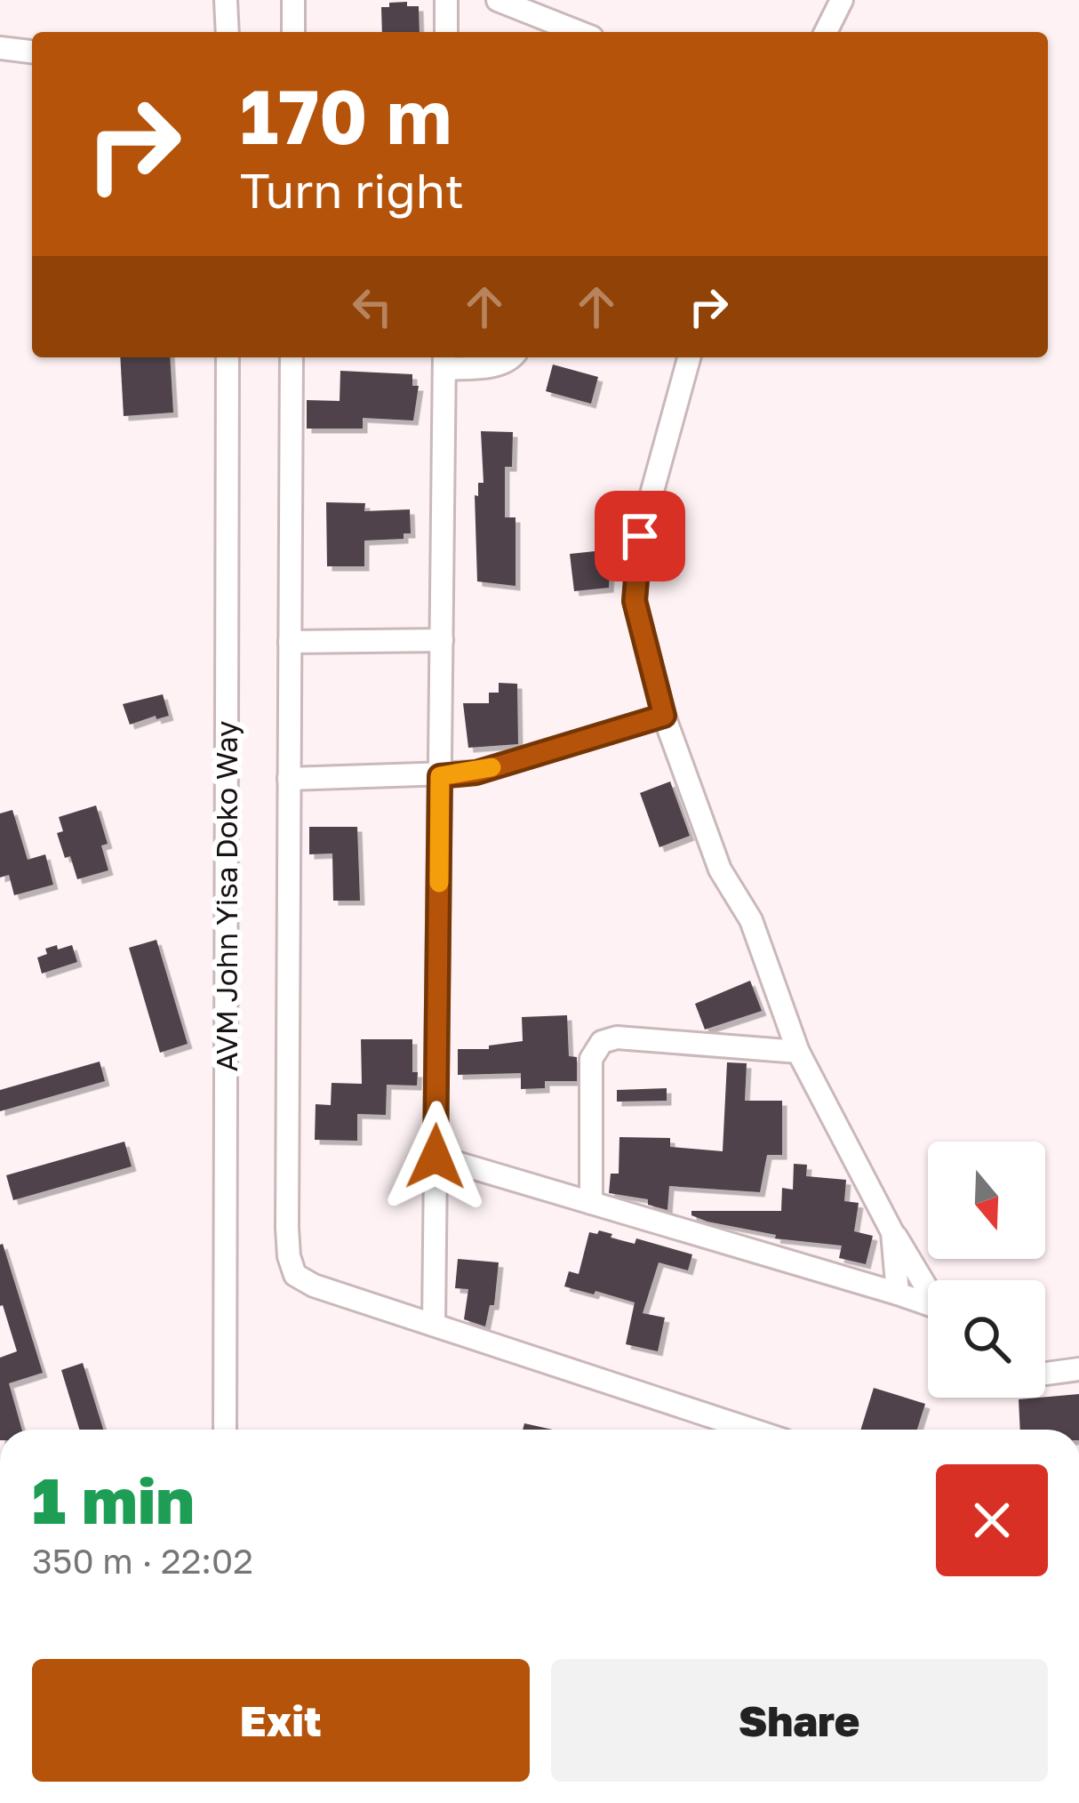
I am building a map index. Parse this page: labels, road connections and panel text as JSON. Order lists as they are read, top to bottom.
{
  "streets": {
    "street": ["AVM John Yisa Doko Way"]
  },
  "north": "bottom",
  "page": {
    "turn": ["170 m", "Turn right"],
    "heading": ["1 min", "350 m · 22:02"],
    "buttons": ["Exit", "Share"]
  }
}
